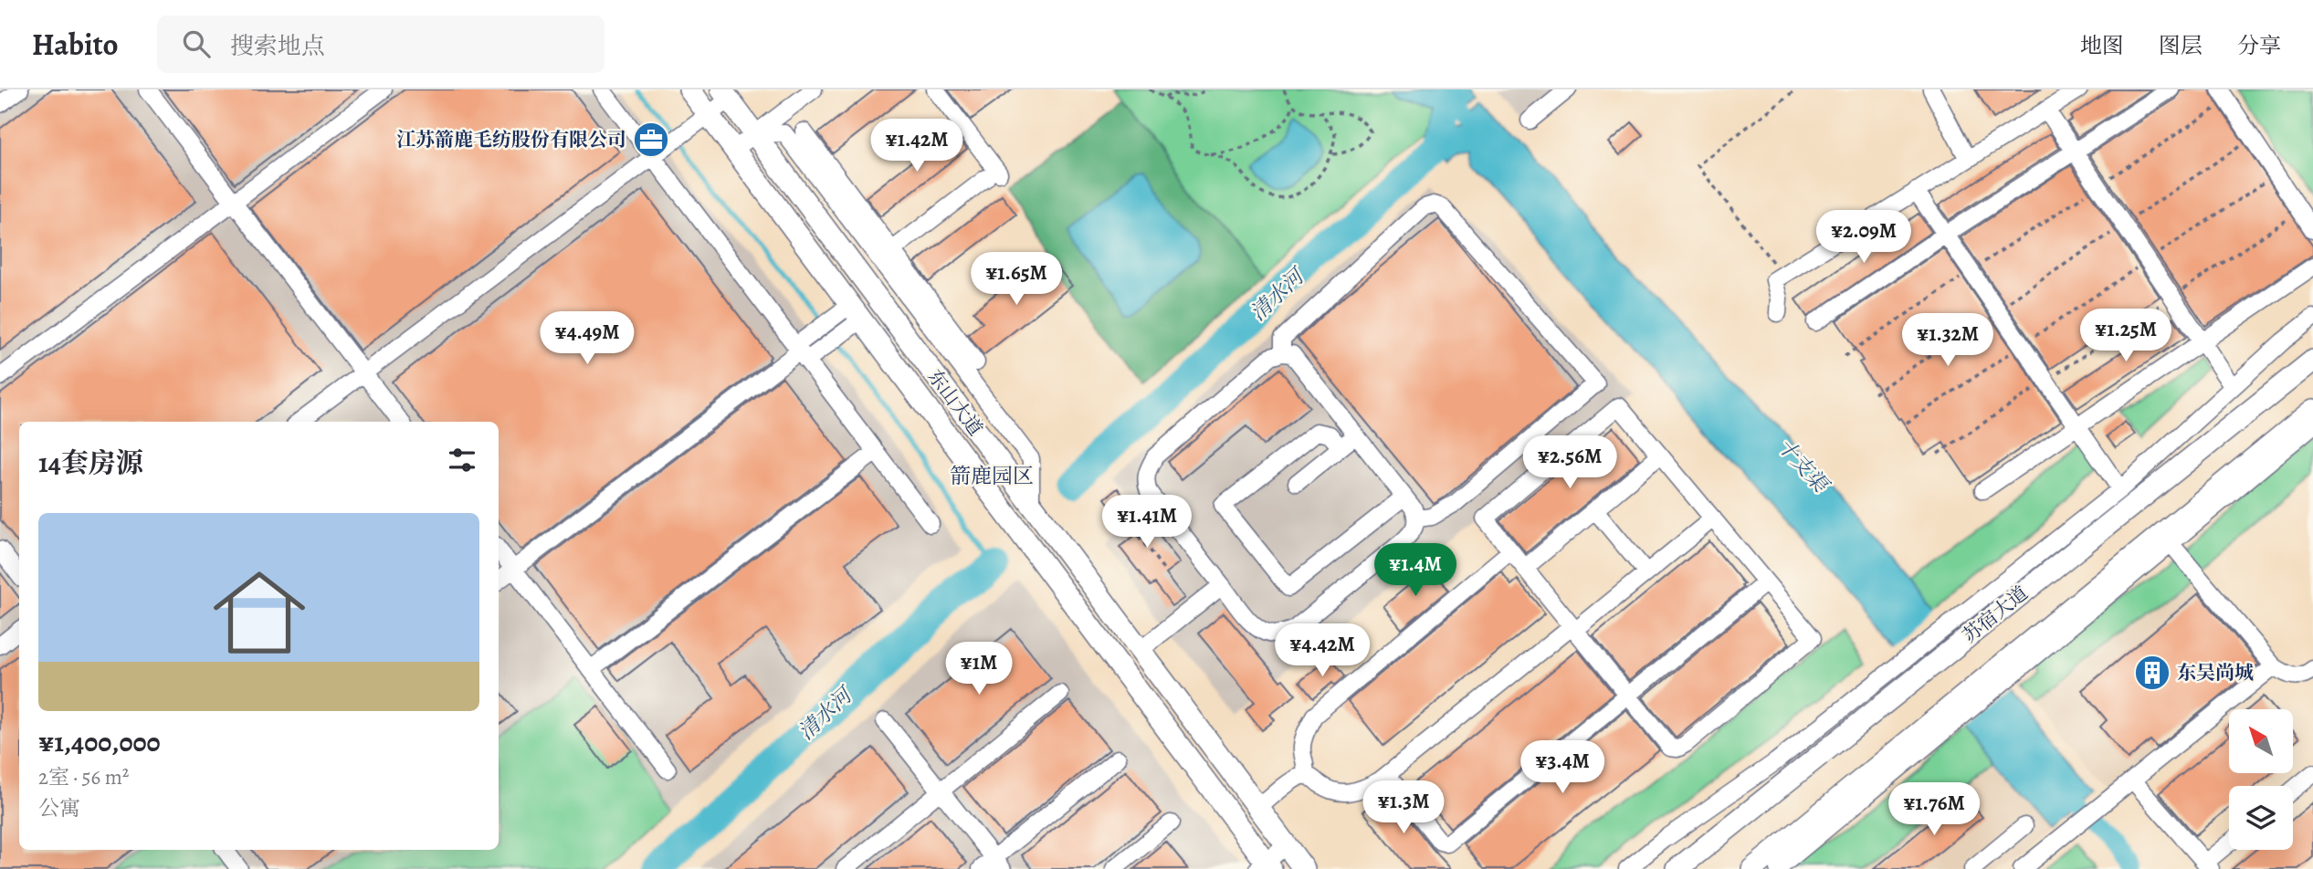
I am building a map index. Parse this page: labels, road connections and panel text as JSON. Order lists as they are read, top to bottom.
{
  "streets": {
    "main road": ["东山大道", "苏宿大道"]
  },
  "districts": ["箭鹿园区"],
  "water": ["清水河", "十支渠"],
  "places": {
    "office": ["江苏箭鹿毛纺股份有限公司"],
    "building": ["东吴尚城"]
  },
  "north": "top left",
  "page": {
    "header": "Habito",
    "search": "搜索地点",
    "nav": ["地图", "图层", "分享"],
    "price": [
      "¥1.42M",
      "¥2.09M",
      "¥1.65M",
      "¥1.25M",
      "¥4.49M",
      "¥1.32M",
      "¥2.56M",
      "¥1.41M",
      "¥1.4M",
      "¥4.42M",
      "¥1M",
      "¥3.4M",
      "¥1.3M",
      "¥1.76M"
    ],
    "heading": "14套房源",
    "list": [
      {
        "name": "¥1,400,000",
        "note": "2室 · 56 m² · 公寓"
      }
    ]
  }
}
